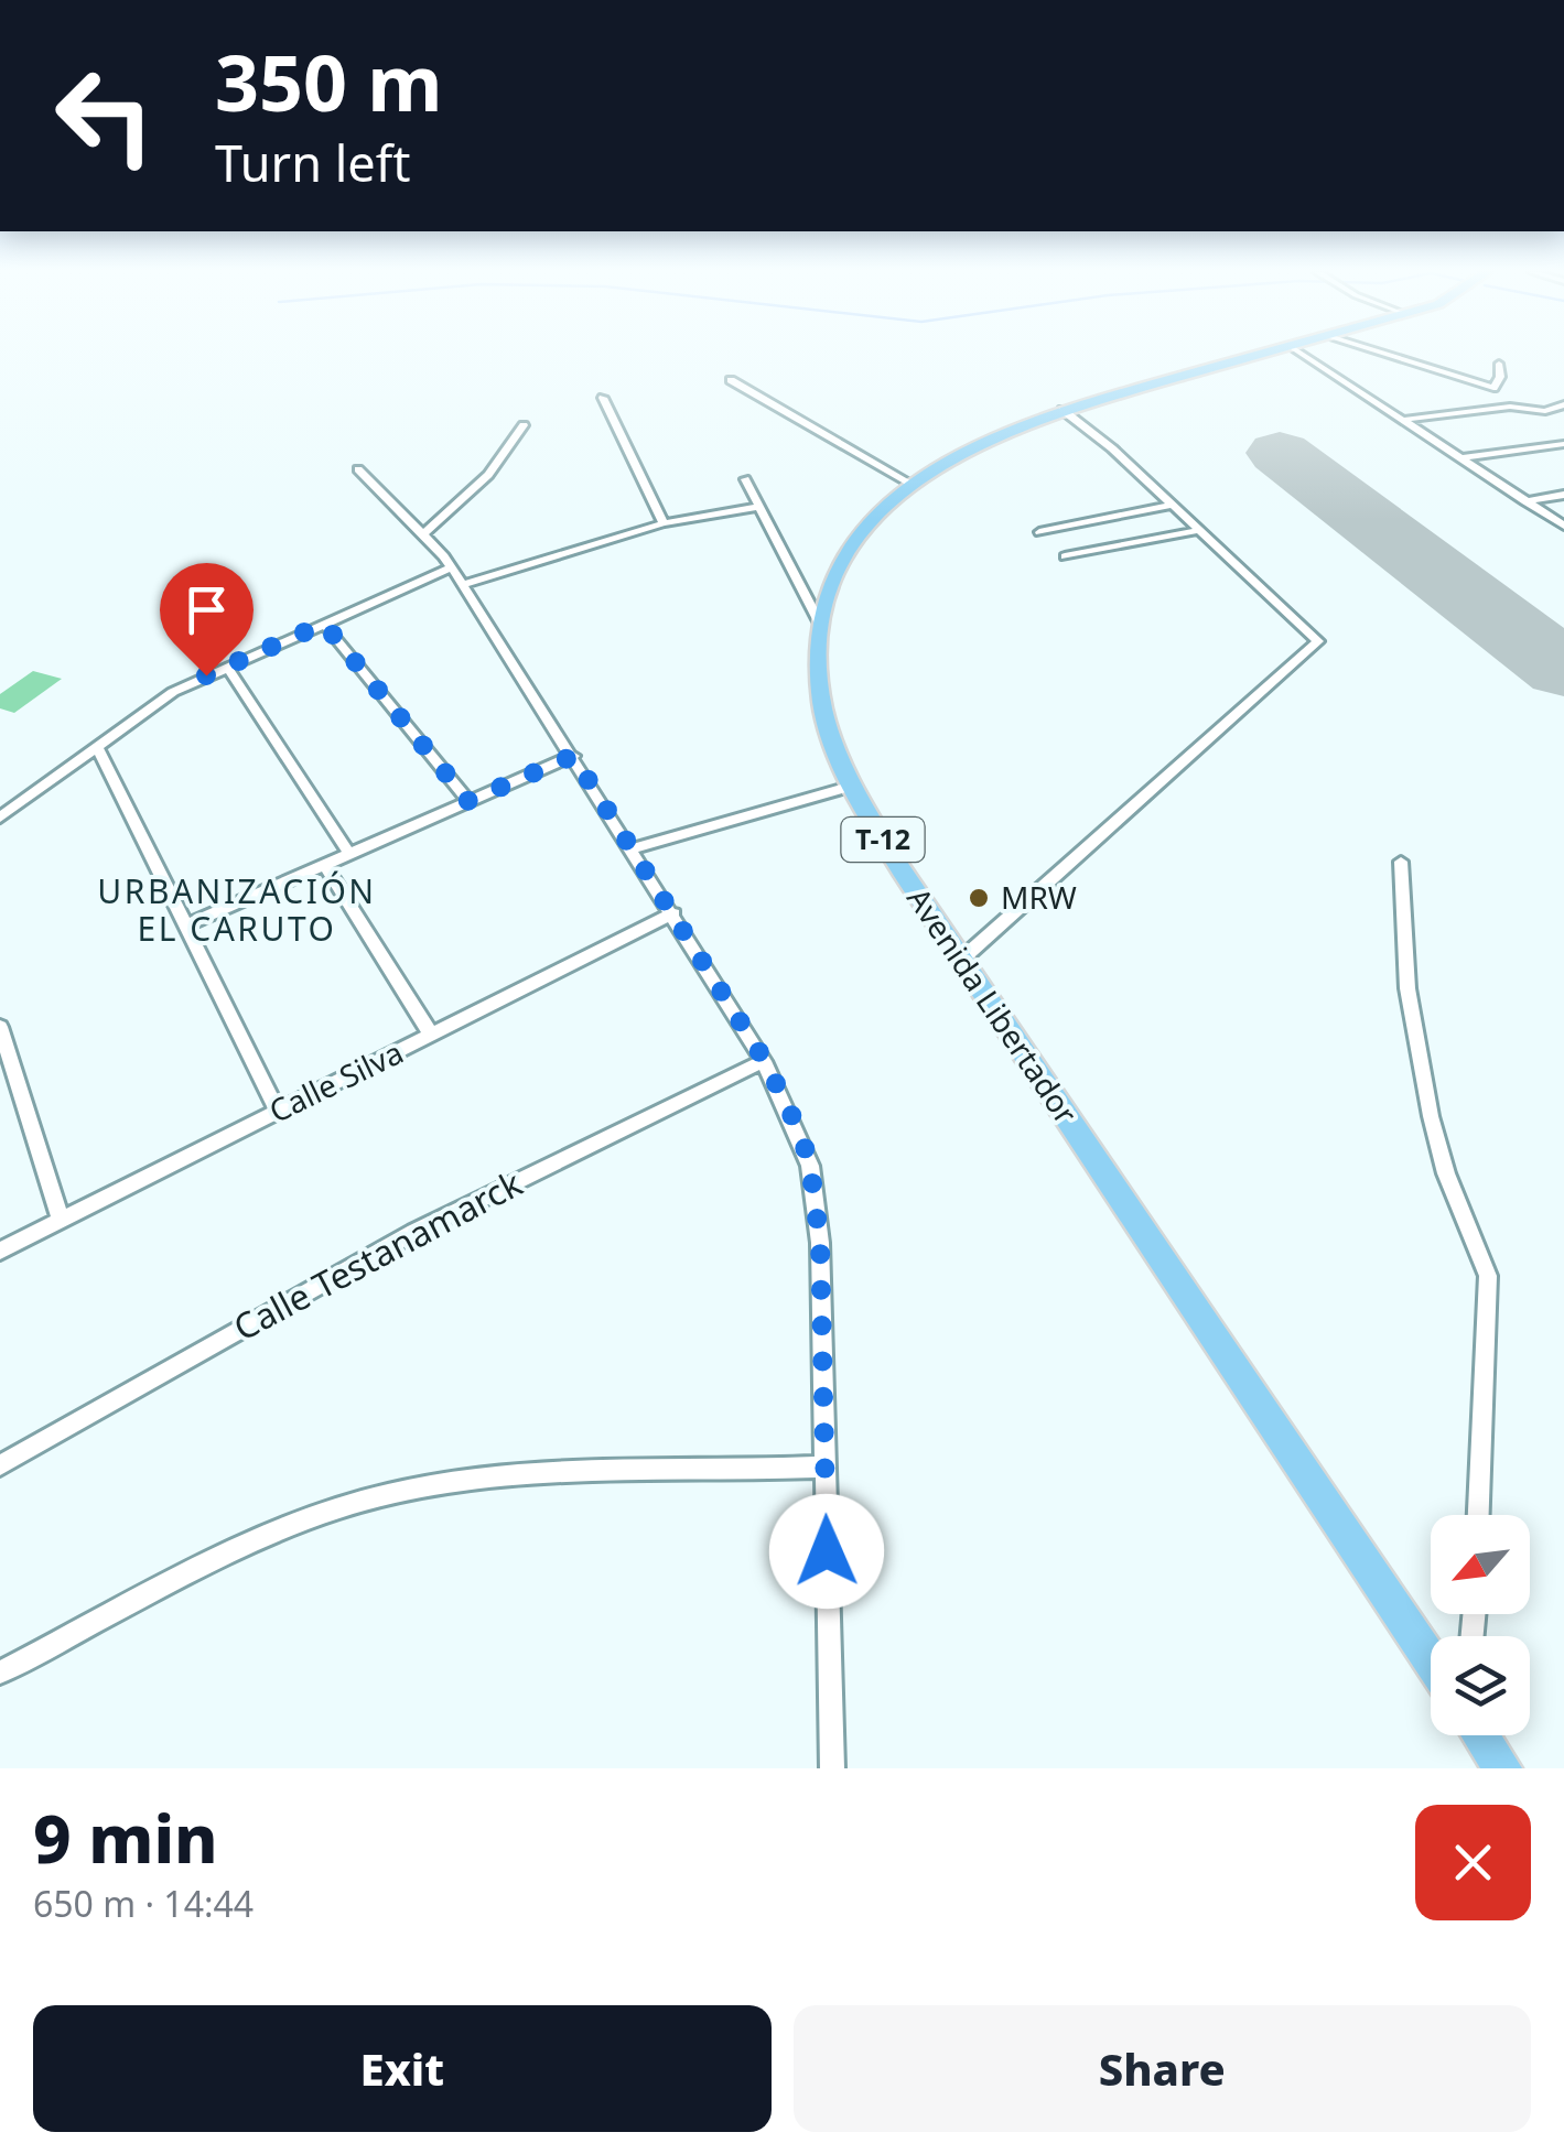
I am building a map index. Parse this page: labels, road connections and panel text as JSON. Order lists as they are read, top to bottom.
{
  "streets": {
    "highway": ["T-12", "Avenida Libertador"],
    "street": ["Calle Silva", "Calle Testanamarck"]
  },
  "districts": ["URBANIZACIÓN EL CARUTO"],
  "places": ["MRW"],
  "north": "bottom left",
  "page": {
    "turn": ["350 m", "Turn left"],
    "heading": ["9 min", "650 m · 14:44"],
    "buttons": ["Exit", "Share"]
  }
}
